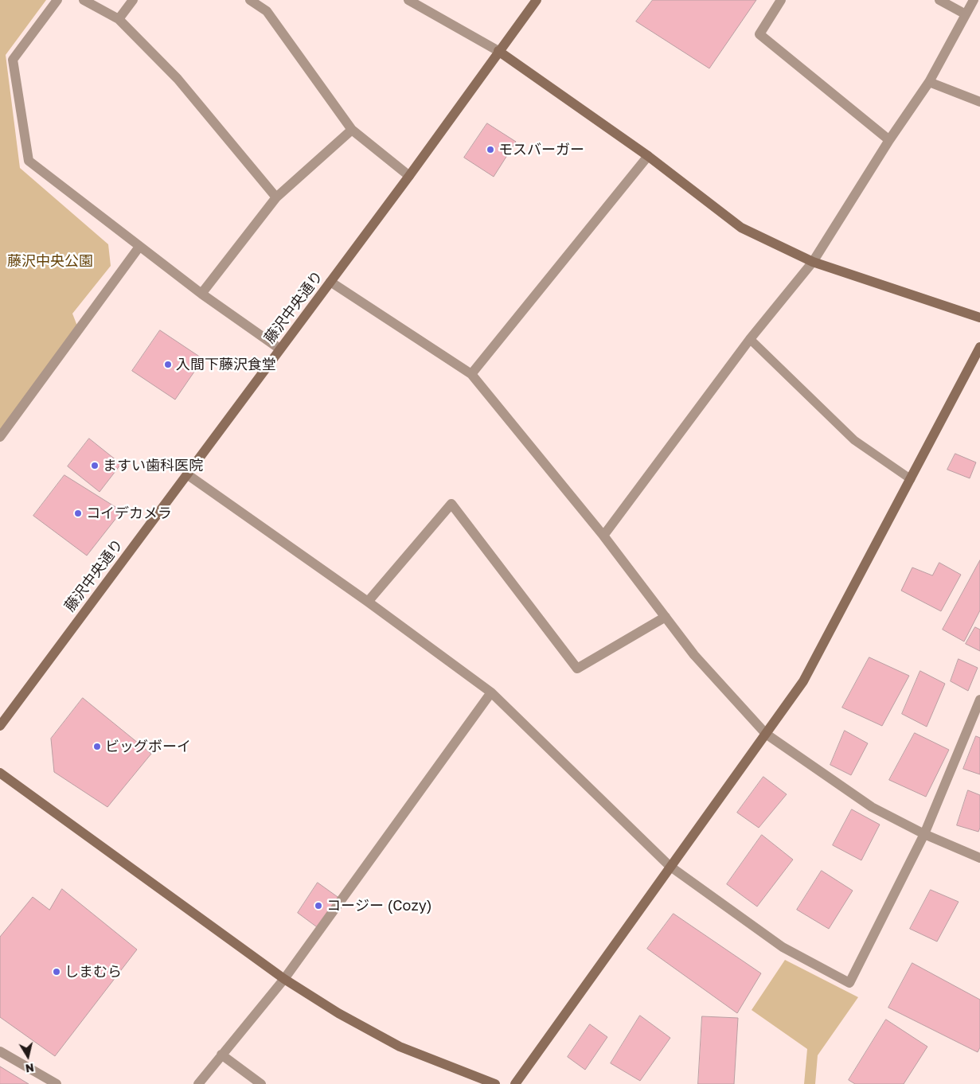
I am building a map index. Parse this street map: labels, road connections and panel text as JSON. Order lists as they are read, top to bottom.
{
  "streets": {
    "street": ["藤沢中央通り"]
  },
  "parks": ["藤沢中央公園"],
  "places": [
    "モスバーガー",
    "入間下藤沢食堂",
    "ますい歯科医院",
    "コイデカメラ",
    "ビッグボーイ",
    "コージー (Cozy)",
    "しまむら"
  ],
  "north": "bottom"
}
